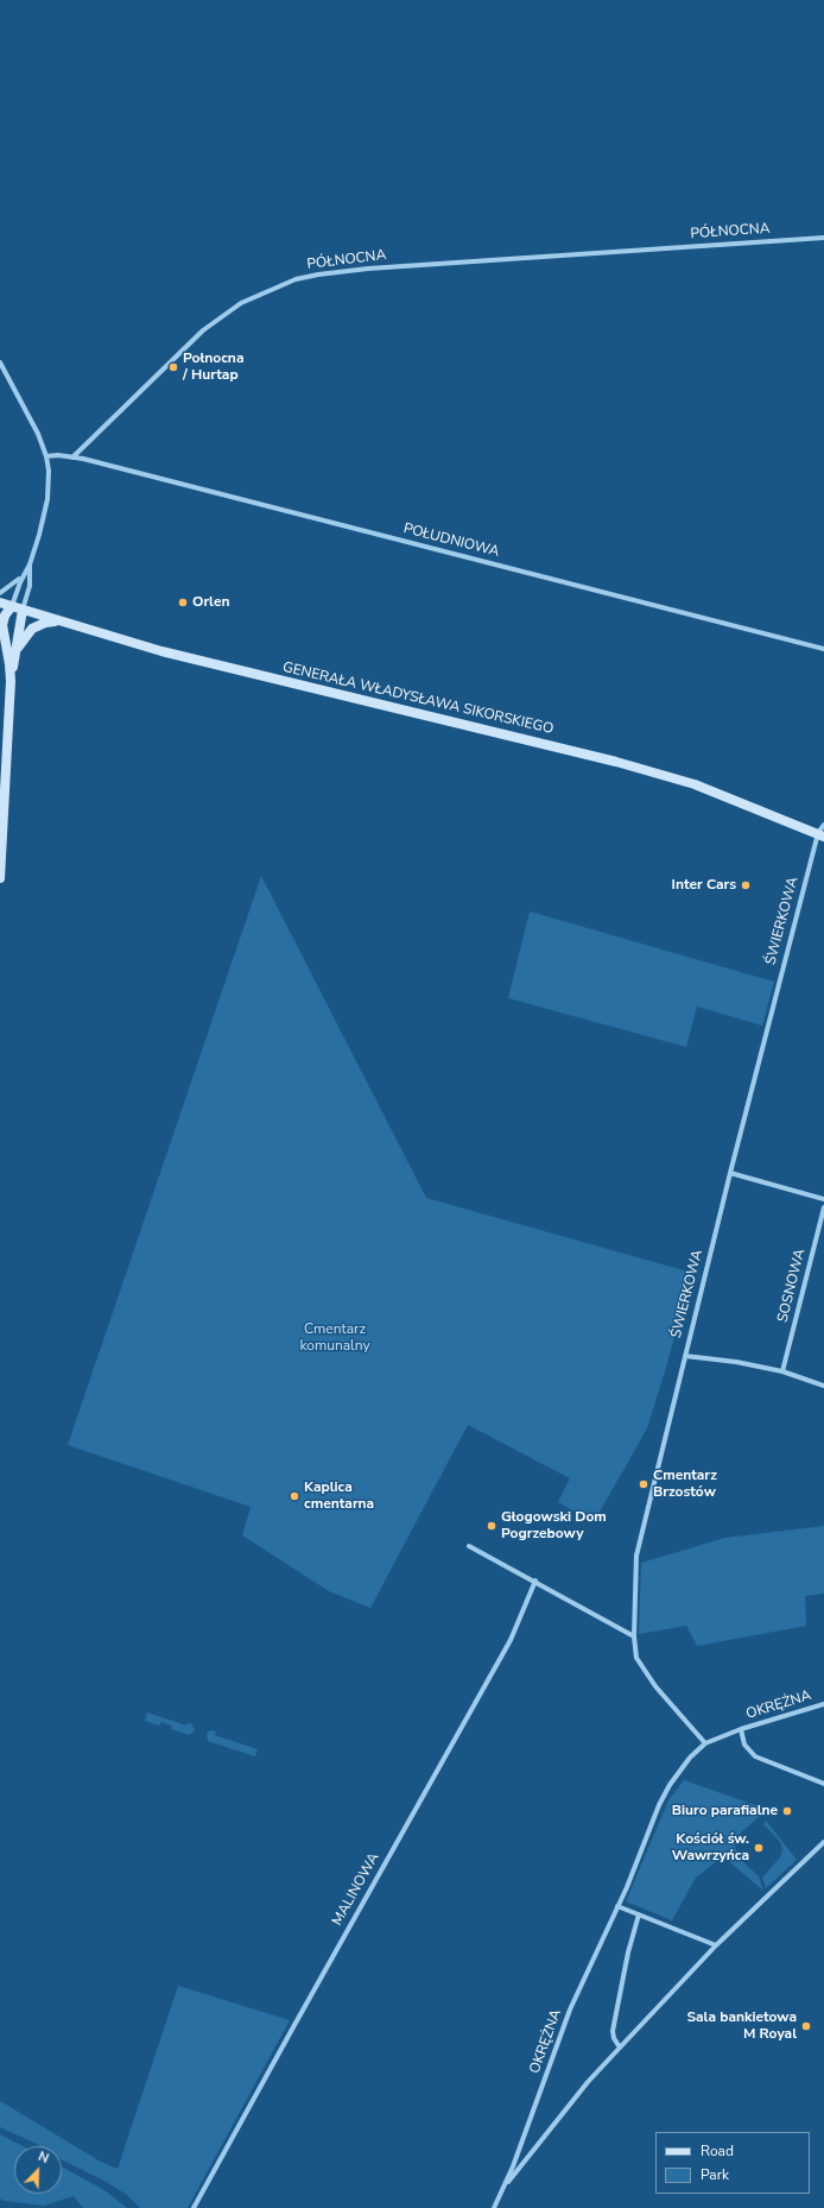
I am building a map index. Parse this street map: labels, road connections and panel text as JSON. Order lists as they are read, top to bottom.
{
  "streets": {
    "street": [
      "PÓŁNOCNA",
      "POŁUDNIOWA",
      "GENERAŁA WŁADYSŁAWA SIKORSKIEGO",
      "ŚWIERKOWA",
      "SOSNOWA",
      "OKRĘŻNA",
      "MALINOWA"
    ]
  },
  "crossings": [
    ["PÓŁNOCNA", "POŁUDNIOWA"],
    ["GENERAŁA WŁADYSŁAWA SIKORSKIEGO", "ŚWIERKOWA"],
    ["ŚWIERKOWA", "OKRĘŻNA"]
  ],
  "parks": ["Cmentarz komunalny"],
  "places": [
    "Połnocna / Hurtap",
    "Orlen",
    "Inter Cars",
    "Cmentarz Brzostów",
    "Kaplica cmentarna",
    "Głogowski Dom Pogrzebowy",
    "Biuro parafialne",
    "Kościół św. Wawrzyńca",
    "Sala bankietowa M Royal"
  ],
  "legend": ["Road", "Park"],
  "north": "top right"
}
